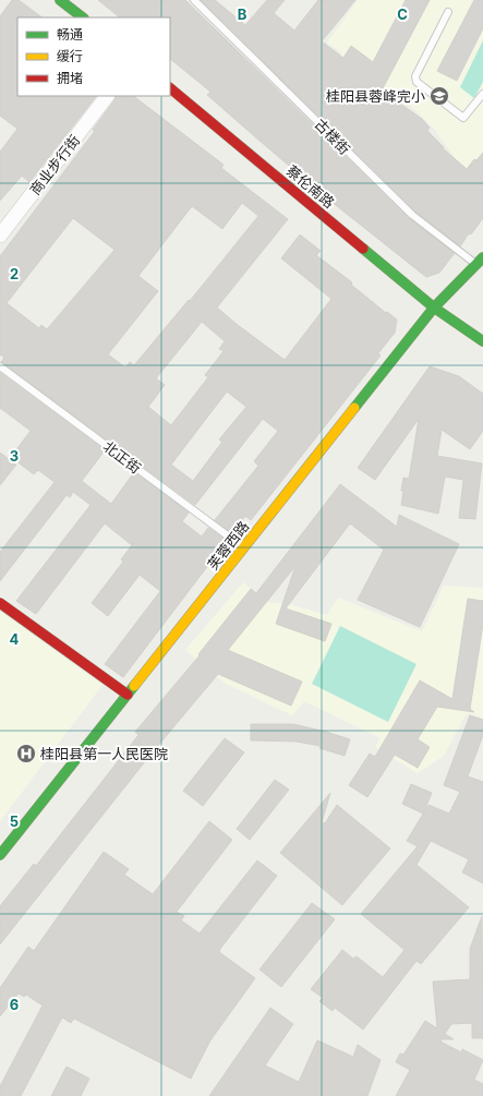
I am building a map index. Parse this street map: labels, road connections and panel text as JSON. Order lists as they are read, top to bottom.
{
  "streets": {
    "street": ["商业步行街", "蔡伦南路", "芙蓉西路"],
    "lane": ["古楼街", "北正街"]
  },
  "crossings": [
    ["古楼街", "芙蓉西路"],
    ["蔡伦南路", "芙蓉西路"],
    ["北正街", "芙蓉西路"]
  ],
  "places": {
    "school or university": ["桂阳县蓉峰完小"],
    "hospital": ["桂阳县第一人民医院"]
  },
  "legend": ["畅通", "缓行", "拥堵"],
  "grid": {
    "columns": ["B", "C"],
    "rows": [
      "2",
      "3",
      "4",
      "5",
      "6"
    ]
  }
}
